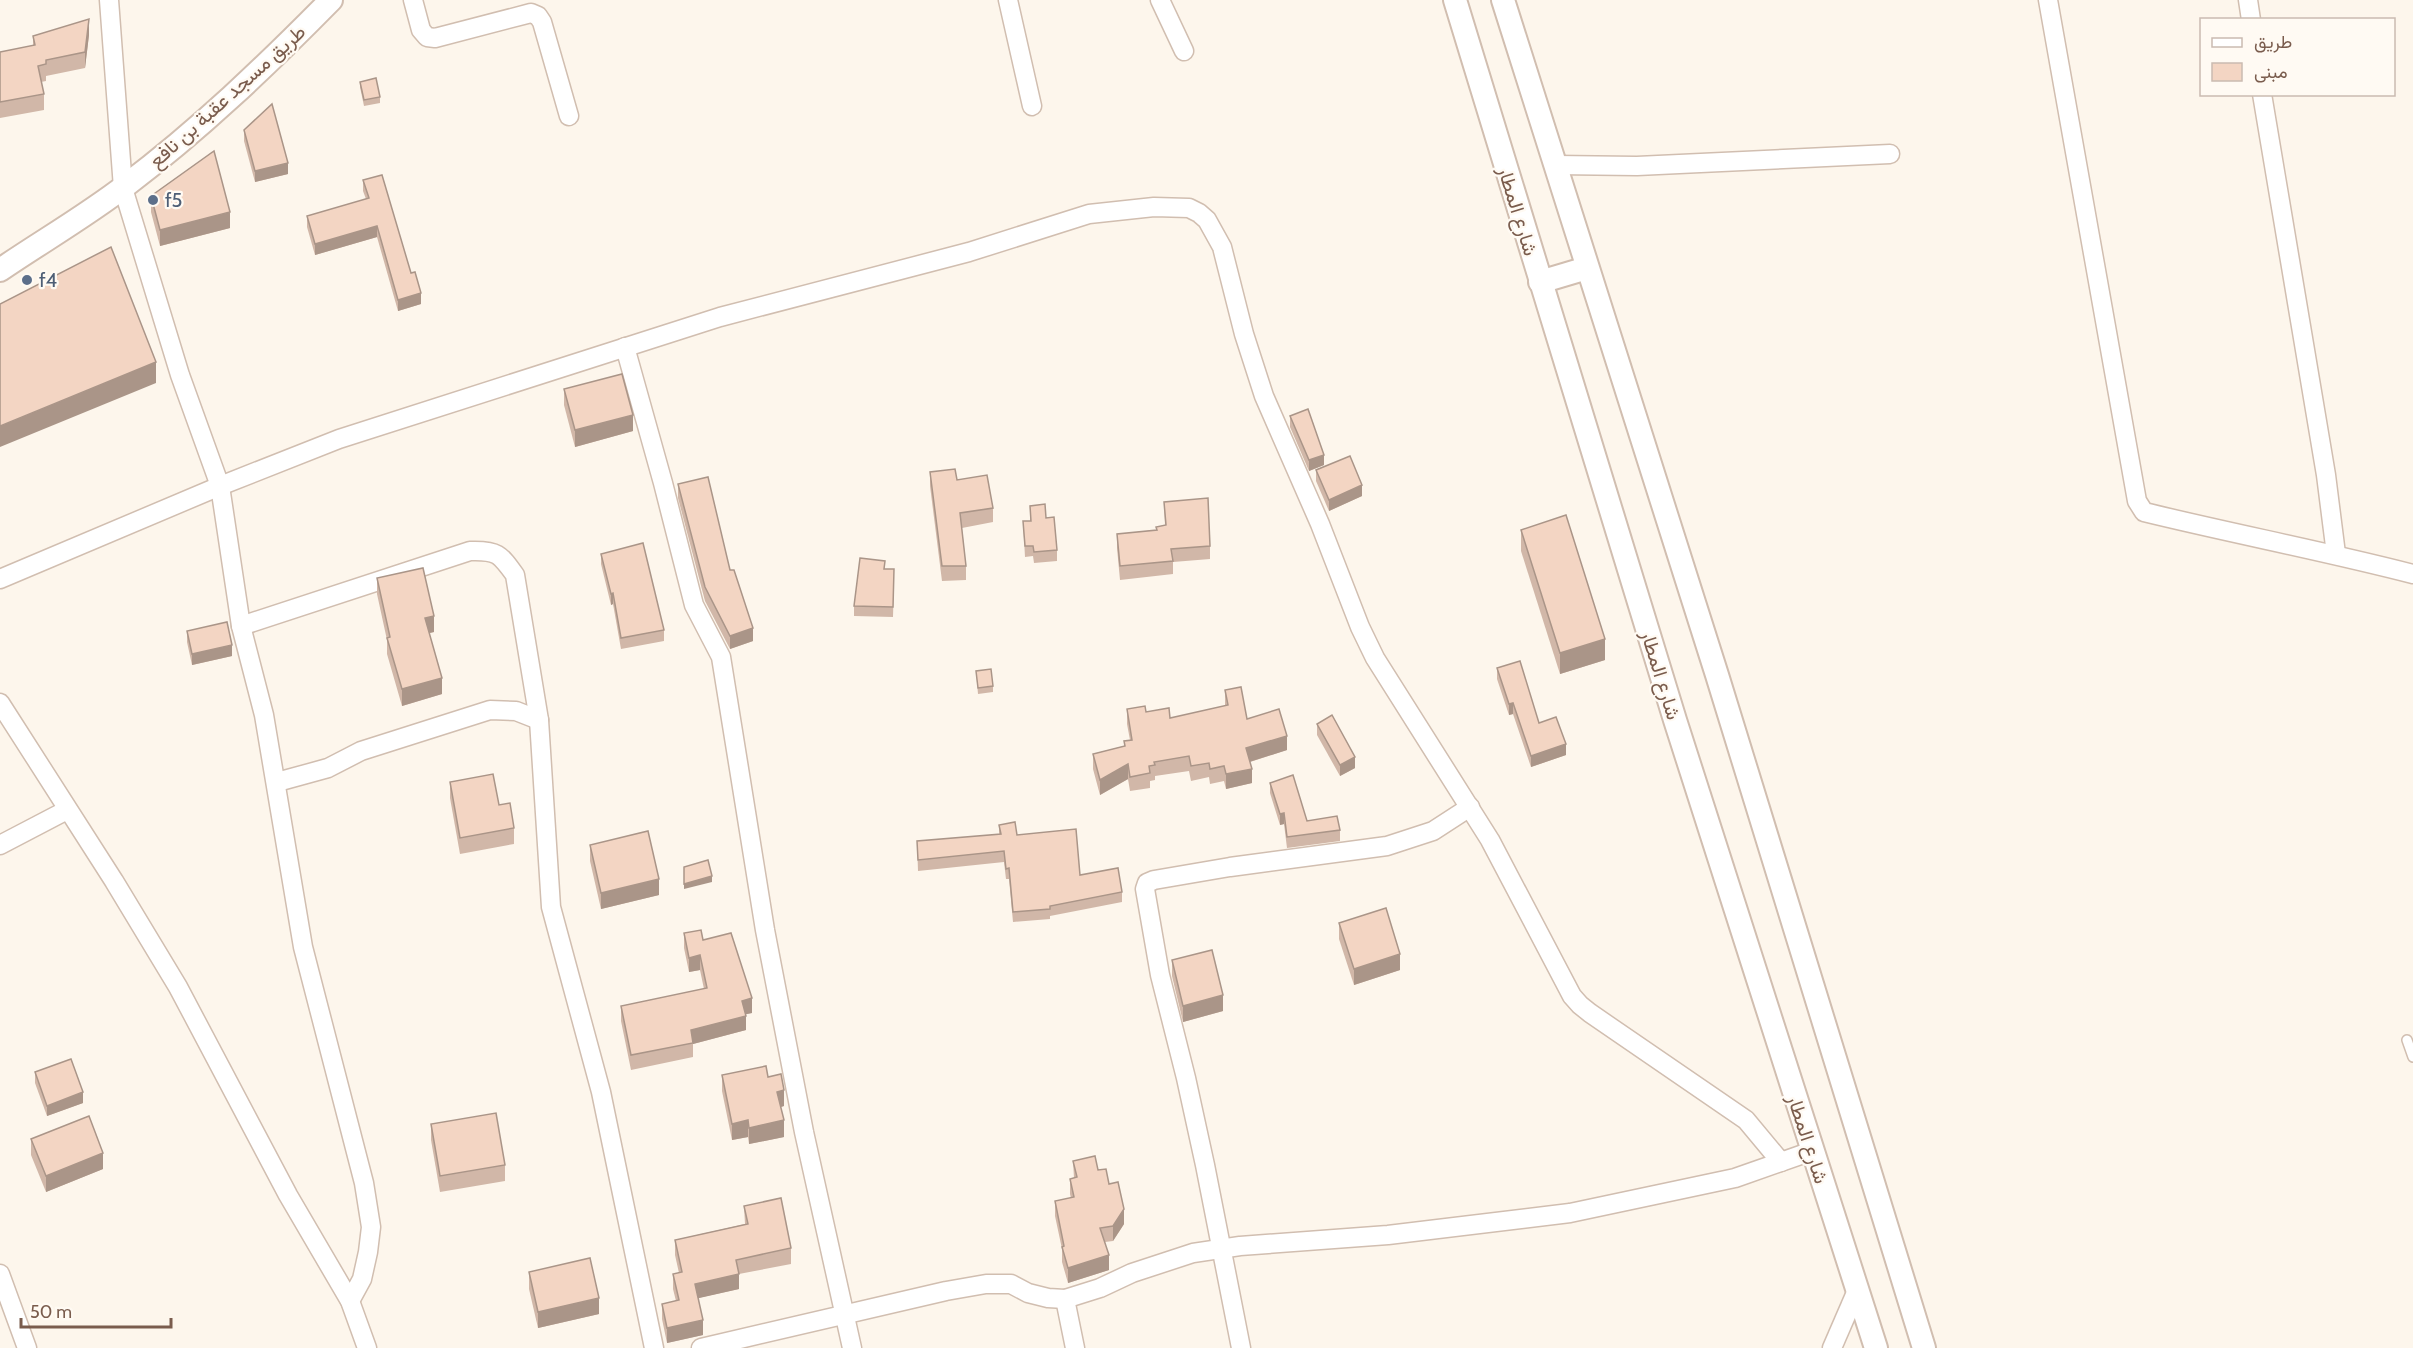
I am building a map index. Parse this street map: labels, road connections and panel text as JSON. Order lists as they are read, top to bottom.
{
  "streets": {
    "street": ["طريق مسجد عقبة بن نافع", "شارع المطار"]
  },
  "places": ["f5", "f4"],
  "legend": ["طريق", "مبنى"],
  "scale_bar": "50 m"
}
